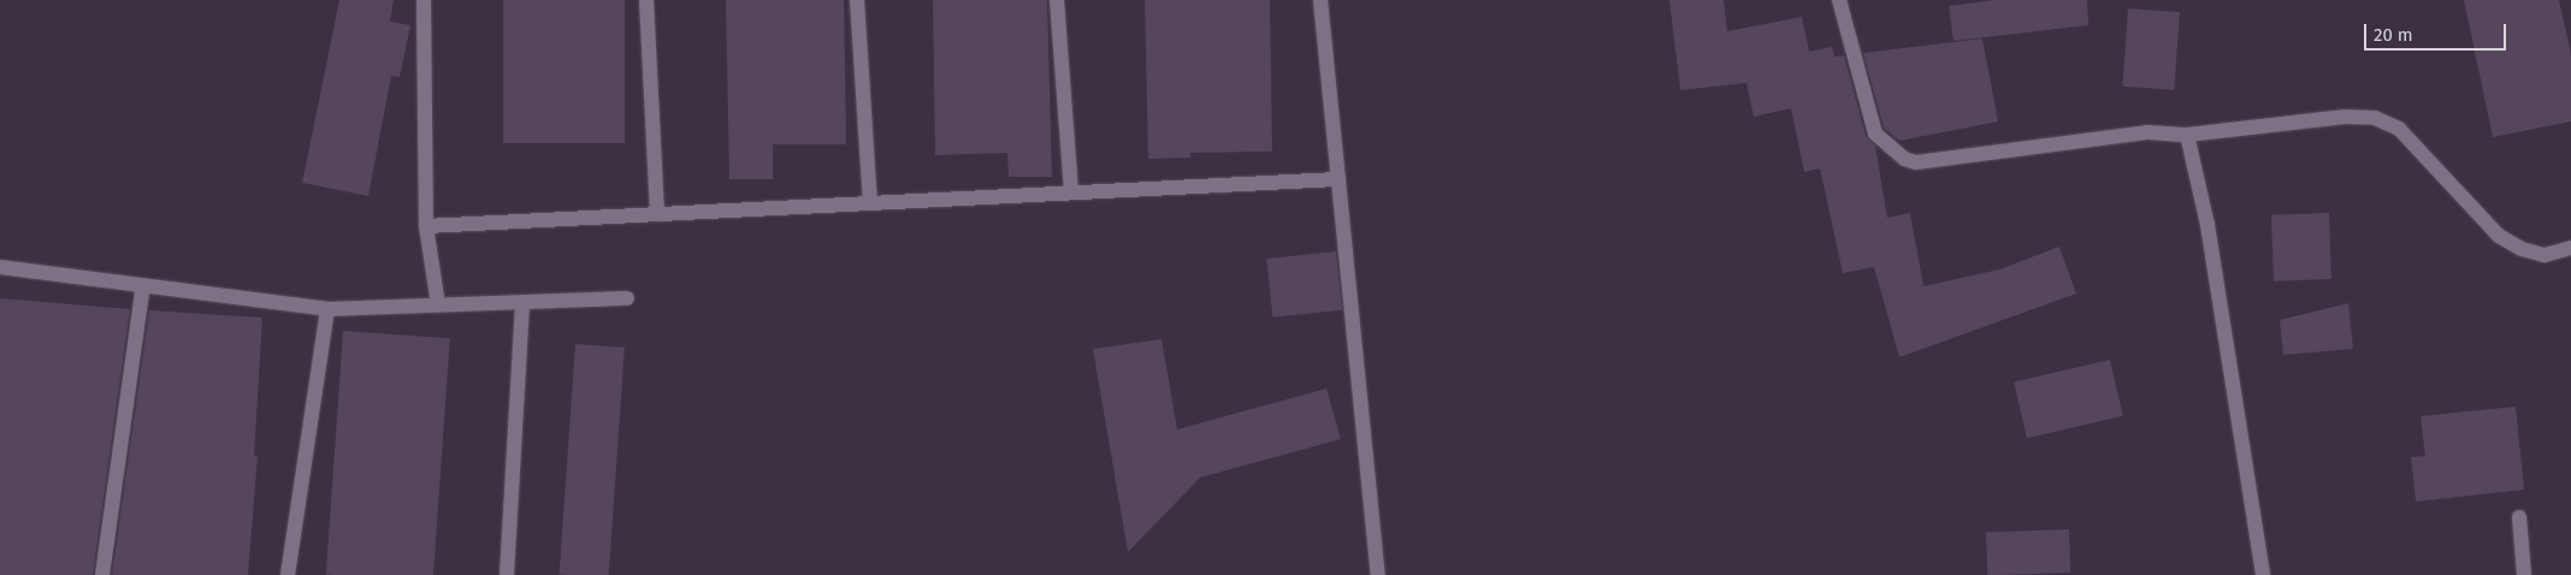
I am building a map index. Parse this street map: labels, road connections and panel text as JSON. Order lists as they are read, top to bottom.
{
  "scale_bar": "20 m"
}
